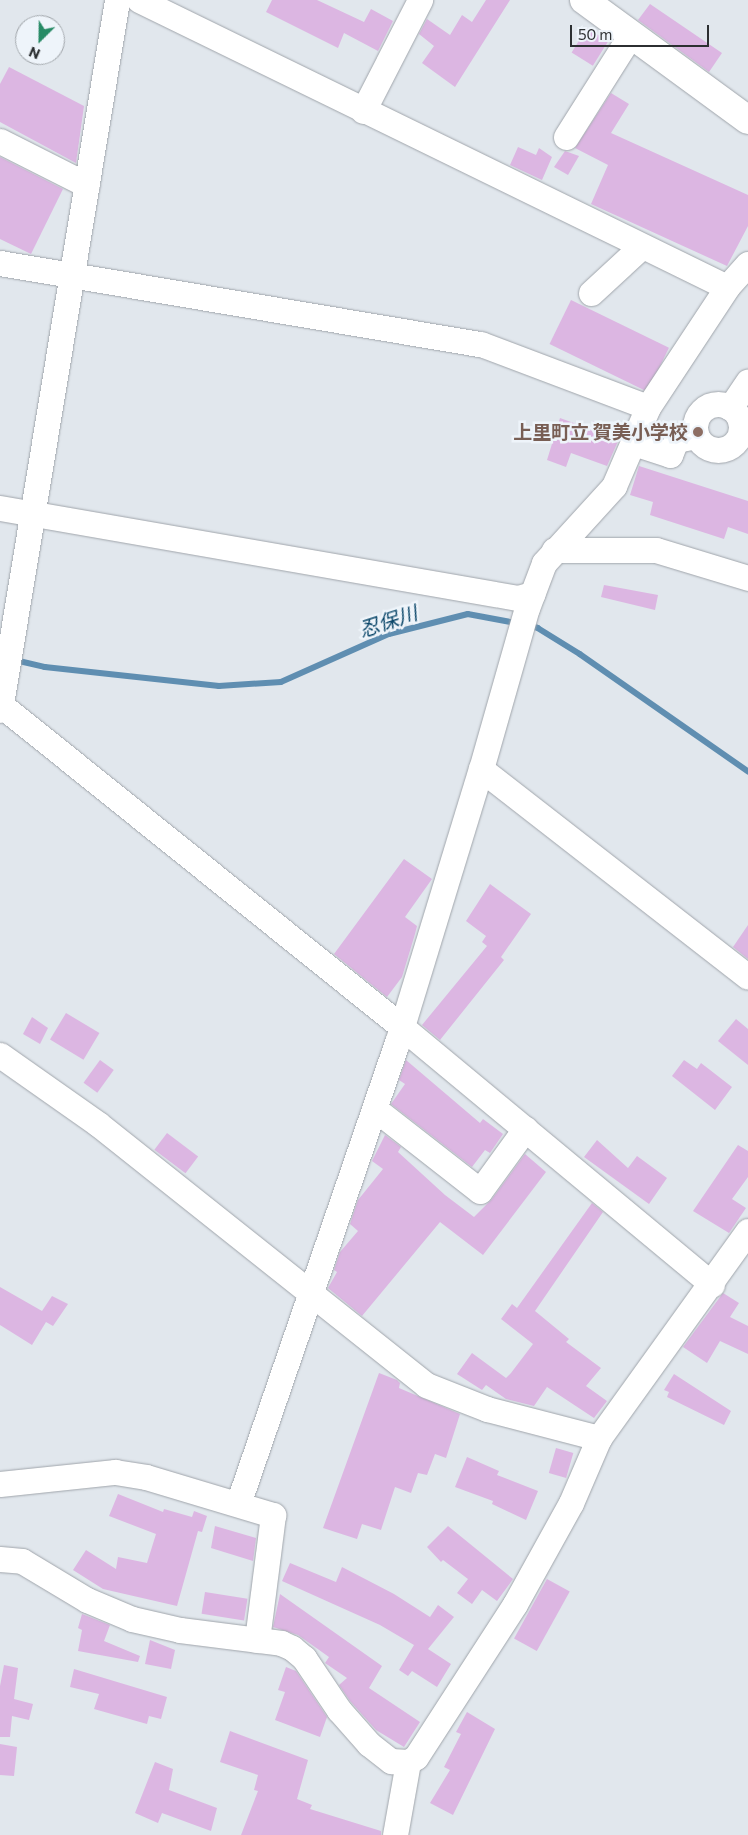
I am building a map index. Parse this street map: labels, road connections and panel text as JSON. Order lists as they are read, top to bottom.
{
  "water": ["忍保川"],
  "places": ["上里町立 賀美小学校"],
  "scale_bar": "50 m",
  "north": "bottom left"
}
